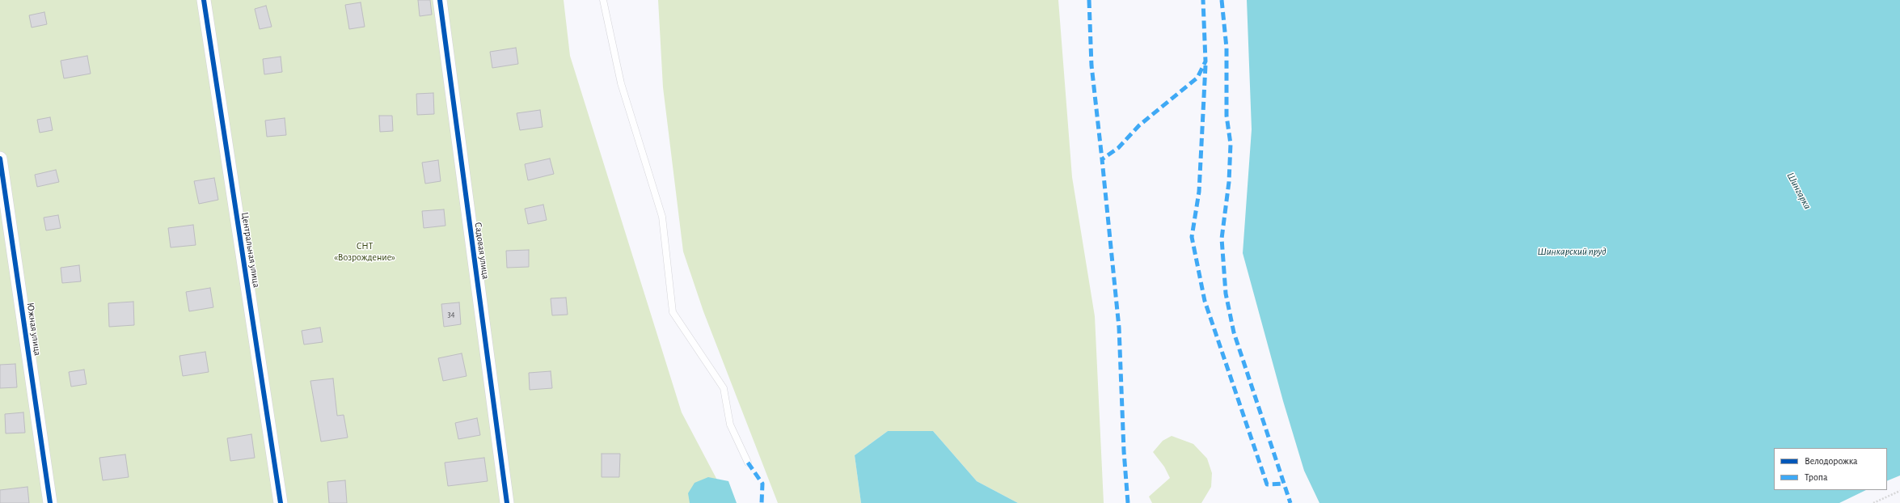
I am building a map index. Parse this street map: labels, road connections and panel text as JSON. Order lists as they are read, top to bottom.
{
  "streets": {
    "street": ["Центральная улица", "Садовая улица", "Южная улица"]
  },
  "water": ["Шингарка", "Шинкарский пруд"],
  "parks": ["СНТ «Возрождение»"],
  "house_numbers": ["34"],
  "legend": ["Велодорожка", "Тропа"]
}
